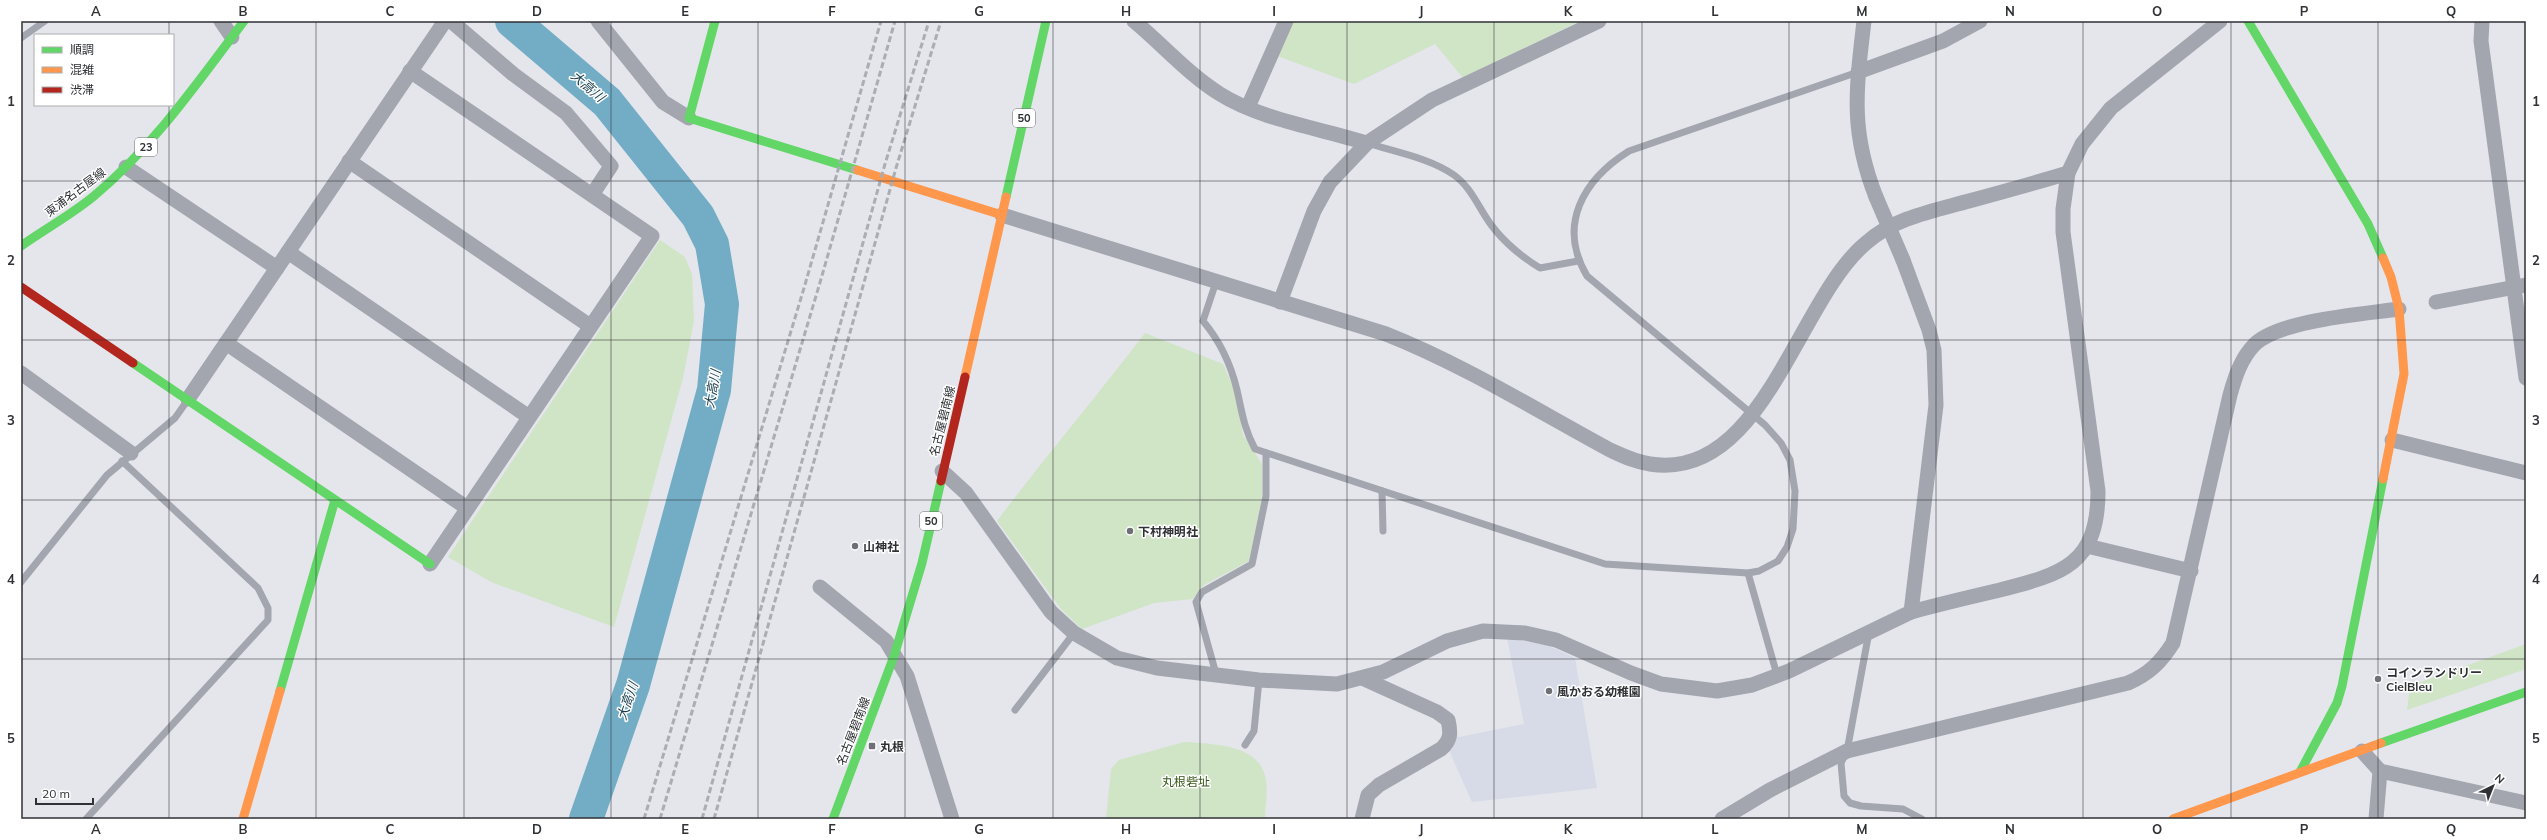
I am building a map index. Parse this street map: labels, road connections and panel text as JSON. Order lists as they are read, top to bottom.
{
  "streets": {
    "street": [
      "50",
      "23",
      "東浦名古屋線",
      "名古屋碧南線"
    ]
  },
  "water": ["大高川"],
  "parks": ["丸根砦址"],
  "places": {
    "other": [
      "下村神明社",
      "山神社",
      "コインランドリー CielBleu",
      "風かおる幼稚園"
    ],
    "transit": ["丸根"]
  },
  "legend": ["順調", "混雑", "渋滞"],
  "scale_bar": "20 m",
  "north": "top right",
  "grid": {
    "columns": [
      "A",
      "B",
      "C",
      "D",
      "E",
      "F",
      "G",
      "H",
      "I",
      "J",
      "K",
      "L",
      "M",
      "N",
      "O",
      "P",
      "Q"
    ],
    "rows": [
      "1",
      "2",
      "3",
      "4",
      "5"
    ]
  }
}
